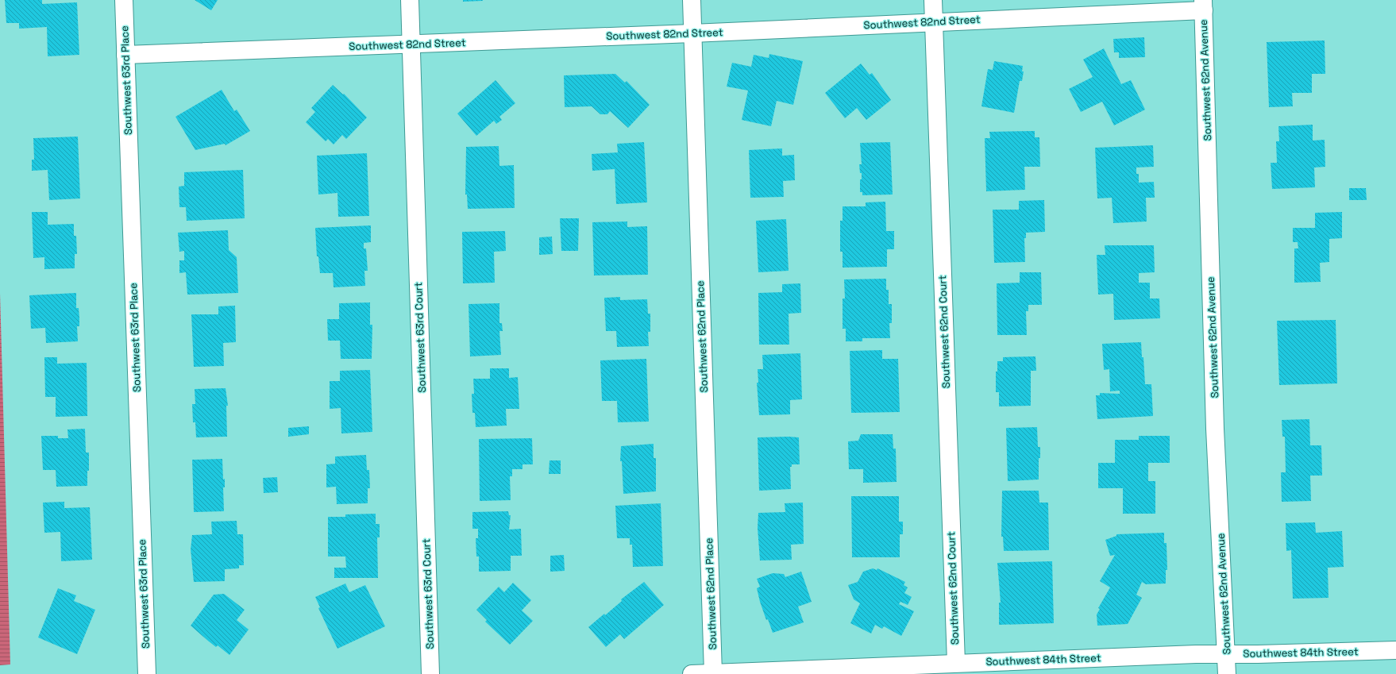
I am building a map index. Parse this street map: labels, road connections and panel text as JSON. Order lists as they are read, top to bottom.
{
  "streets": {
    "street": [
      "Southwest 82nd Street",
      "Southwest 63rd Place",
      "Southwest 62nd Avenue",
      "Southwest 62nd Court",
      "Southwest 62nd Place",
      "Southwest 63rd Court",
      "Southwest 84th Street"
    ]
  },
  "crossings": [
    ["Southwest 82nd Street", "Southwest 63rd Place"],
    ["Southwest 82nd Street", "Southwest 62nd Avenue"],
    ["Southwest 82nd Street", "Southwest 62nd Court"],
    ["Southwest 82nd Street", "Southwest 62nd Place"],
    ["Southwest 82nd Street", "Southwest 63rd Court"],
    ["Southwest 62nd Avenue", "Southwest 84th Street"],
    ["Southwest 62nd Court", "Southwest 84th Street"],
    ["Southwest 62nd Place", "Southwest 84th Street"]
  ]
}
